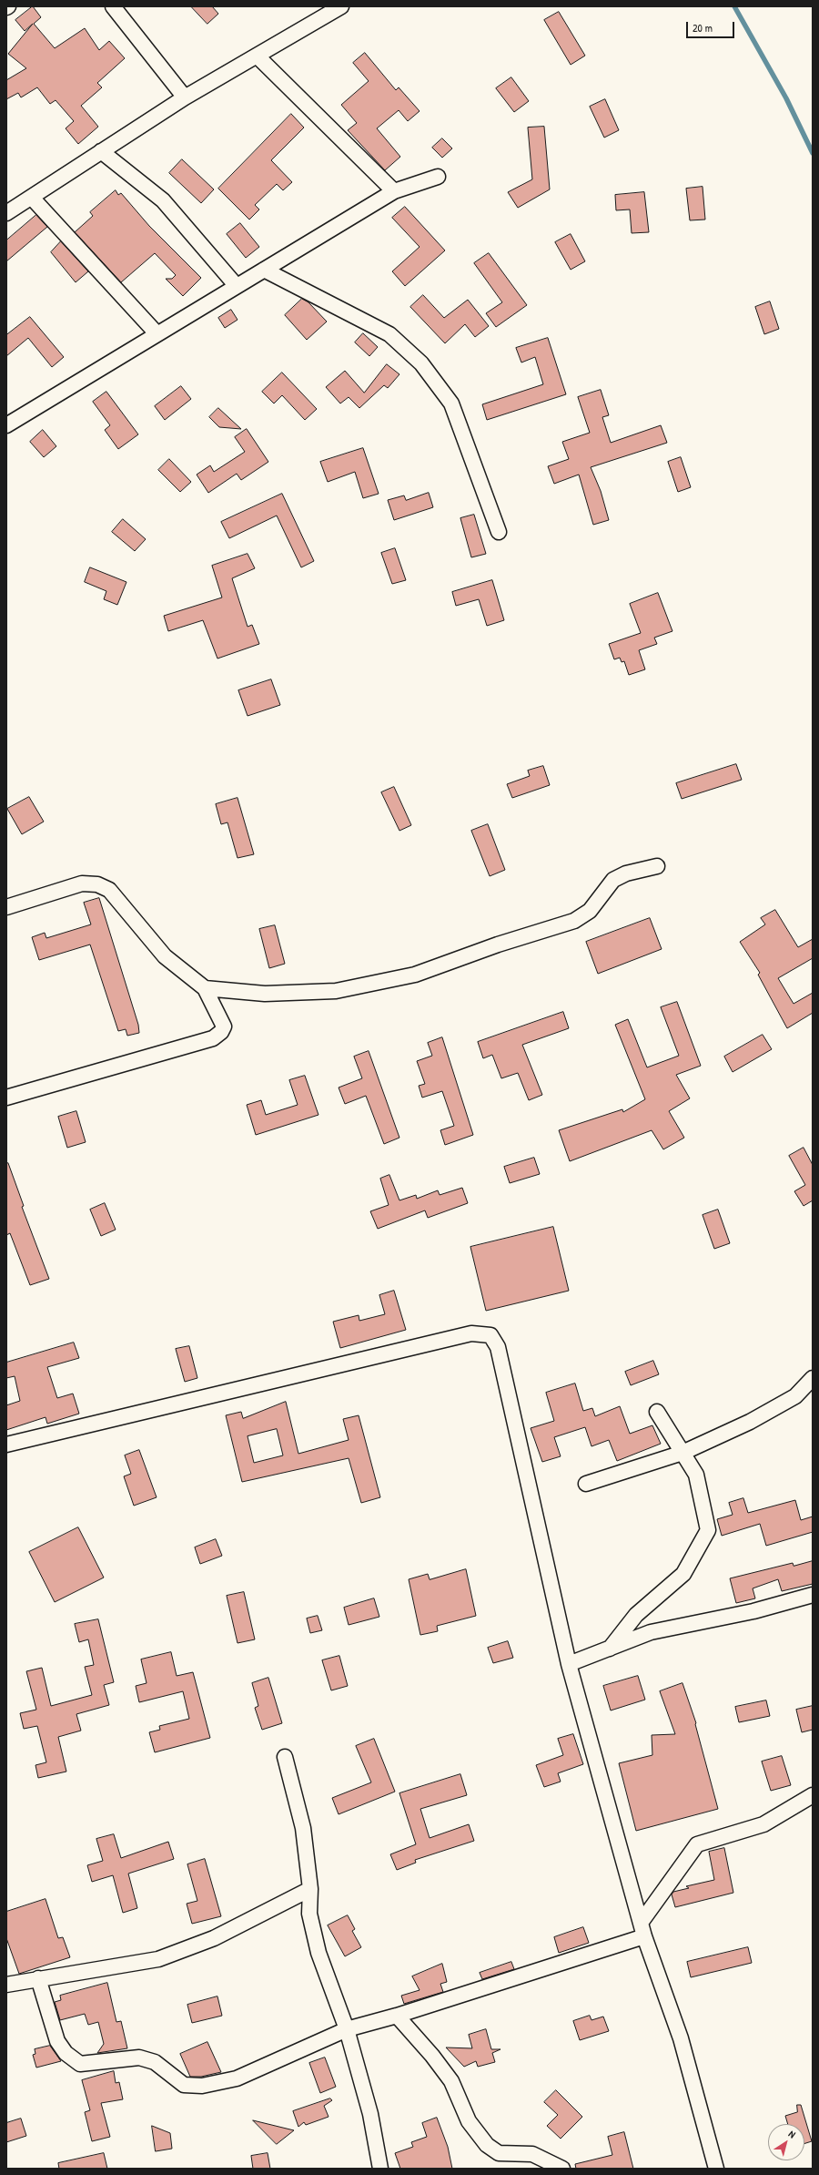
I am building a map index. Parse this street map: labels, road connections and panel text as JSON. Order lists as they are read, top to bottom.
{
  "scale_bar": "20 m",
  "north": "top right"
}
